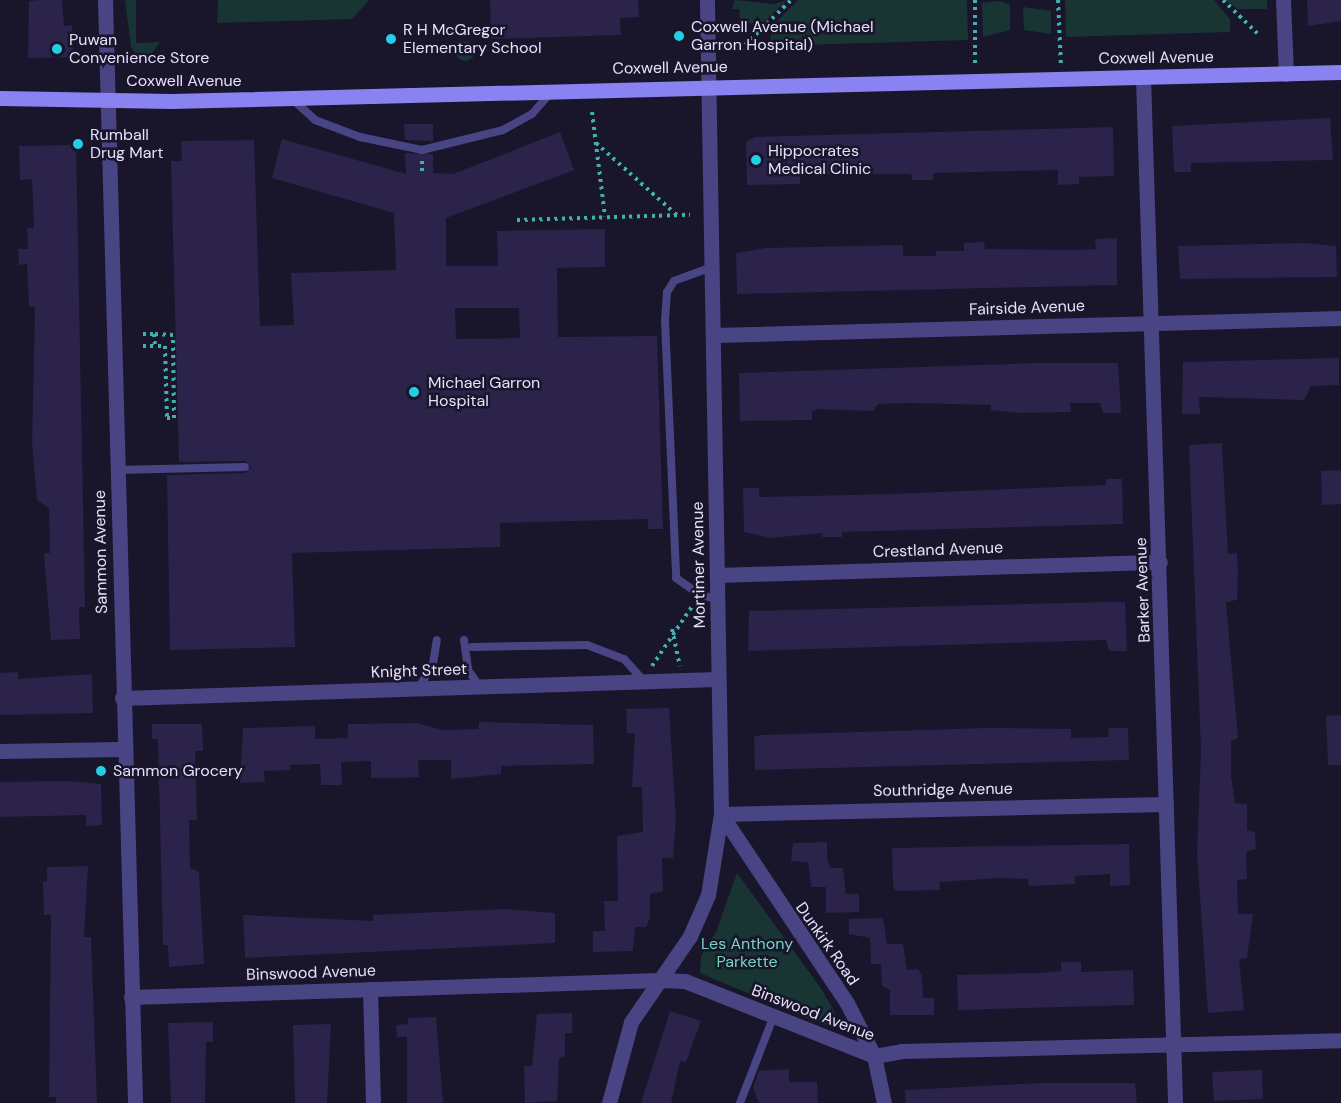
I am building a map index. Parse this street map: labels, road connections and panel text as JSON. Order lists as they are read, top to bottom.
{
  "streets": {
    "main road": ["Coxwell Avenue"],
    "street": [
      "Fairside Avenue",
      "Crestland Avenue",
      "Sammon Avenue",
      "Mortimer Avenue",
      "Barker Avenue",
      "Knight Street",
      "Southridge Avenue",
      "Dunkirk Road",
      "Binswood Avenue"
    ]
  },
  "crossings": [
    ["Coxwell Avenue", "Sammon Avenue"],
    ["Coxwell Avenue", "Mortimer Avenue"],
    ["Coxwell Avenue", "Barker Avenue"],
    ["Fairside Avenue", "Mortimer Avenue"],
    ["Fairside Avenue", "Barker Avenue"],
    ["Crestland Avenue", "Mortimer Avenue"],
    ["Crestland Avenue", "Barker Avenue"],
    ["Sammon Avenue", "Knight Street"],
    ["Sammon Avenue", "Binswood Avenue"],
    ["Mortimer Avenue", "Knight Street"],
    ["Mortimer Avenue", "Southridge Avenue"],
    ["Mortimer Avenue", "Dunkirk Road"],
    ["Mortimer Avenue", "Binswood Avenue"],
    ["Barker Avenue", "Southridge Avenue"],
    ["Barker Avenue", "Binswood Avenue"],
    ["Southridge Avenue", "Dunkirk Road"],
    ["Dunkirk Road", "Binswood Avenue"]
  ],
  "parks": ["Les Anthony Parkette"],
  "places": [
    "Coxwell Avenue (Michael Garron Hospital)",
    "R H McGregor Elementary School",
    "Puwan Convenience Store",
    "Rumball Drug Mart",
    "Hippocrates Medical Clinic",
    "Michael Garron Hospital",
    "Sammon Grocery"
  ]
}
